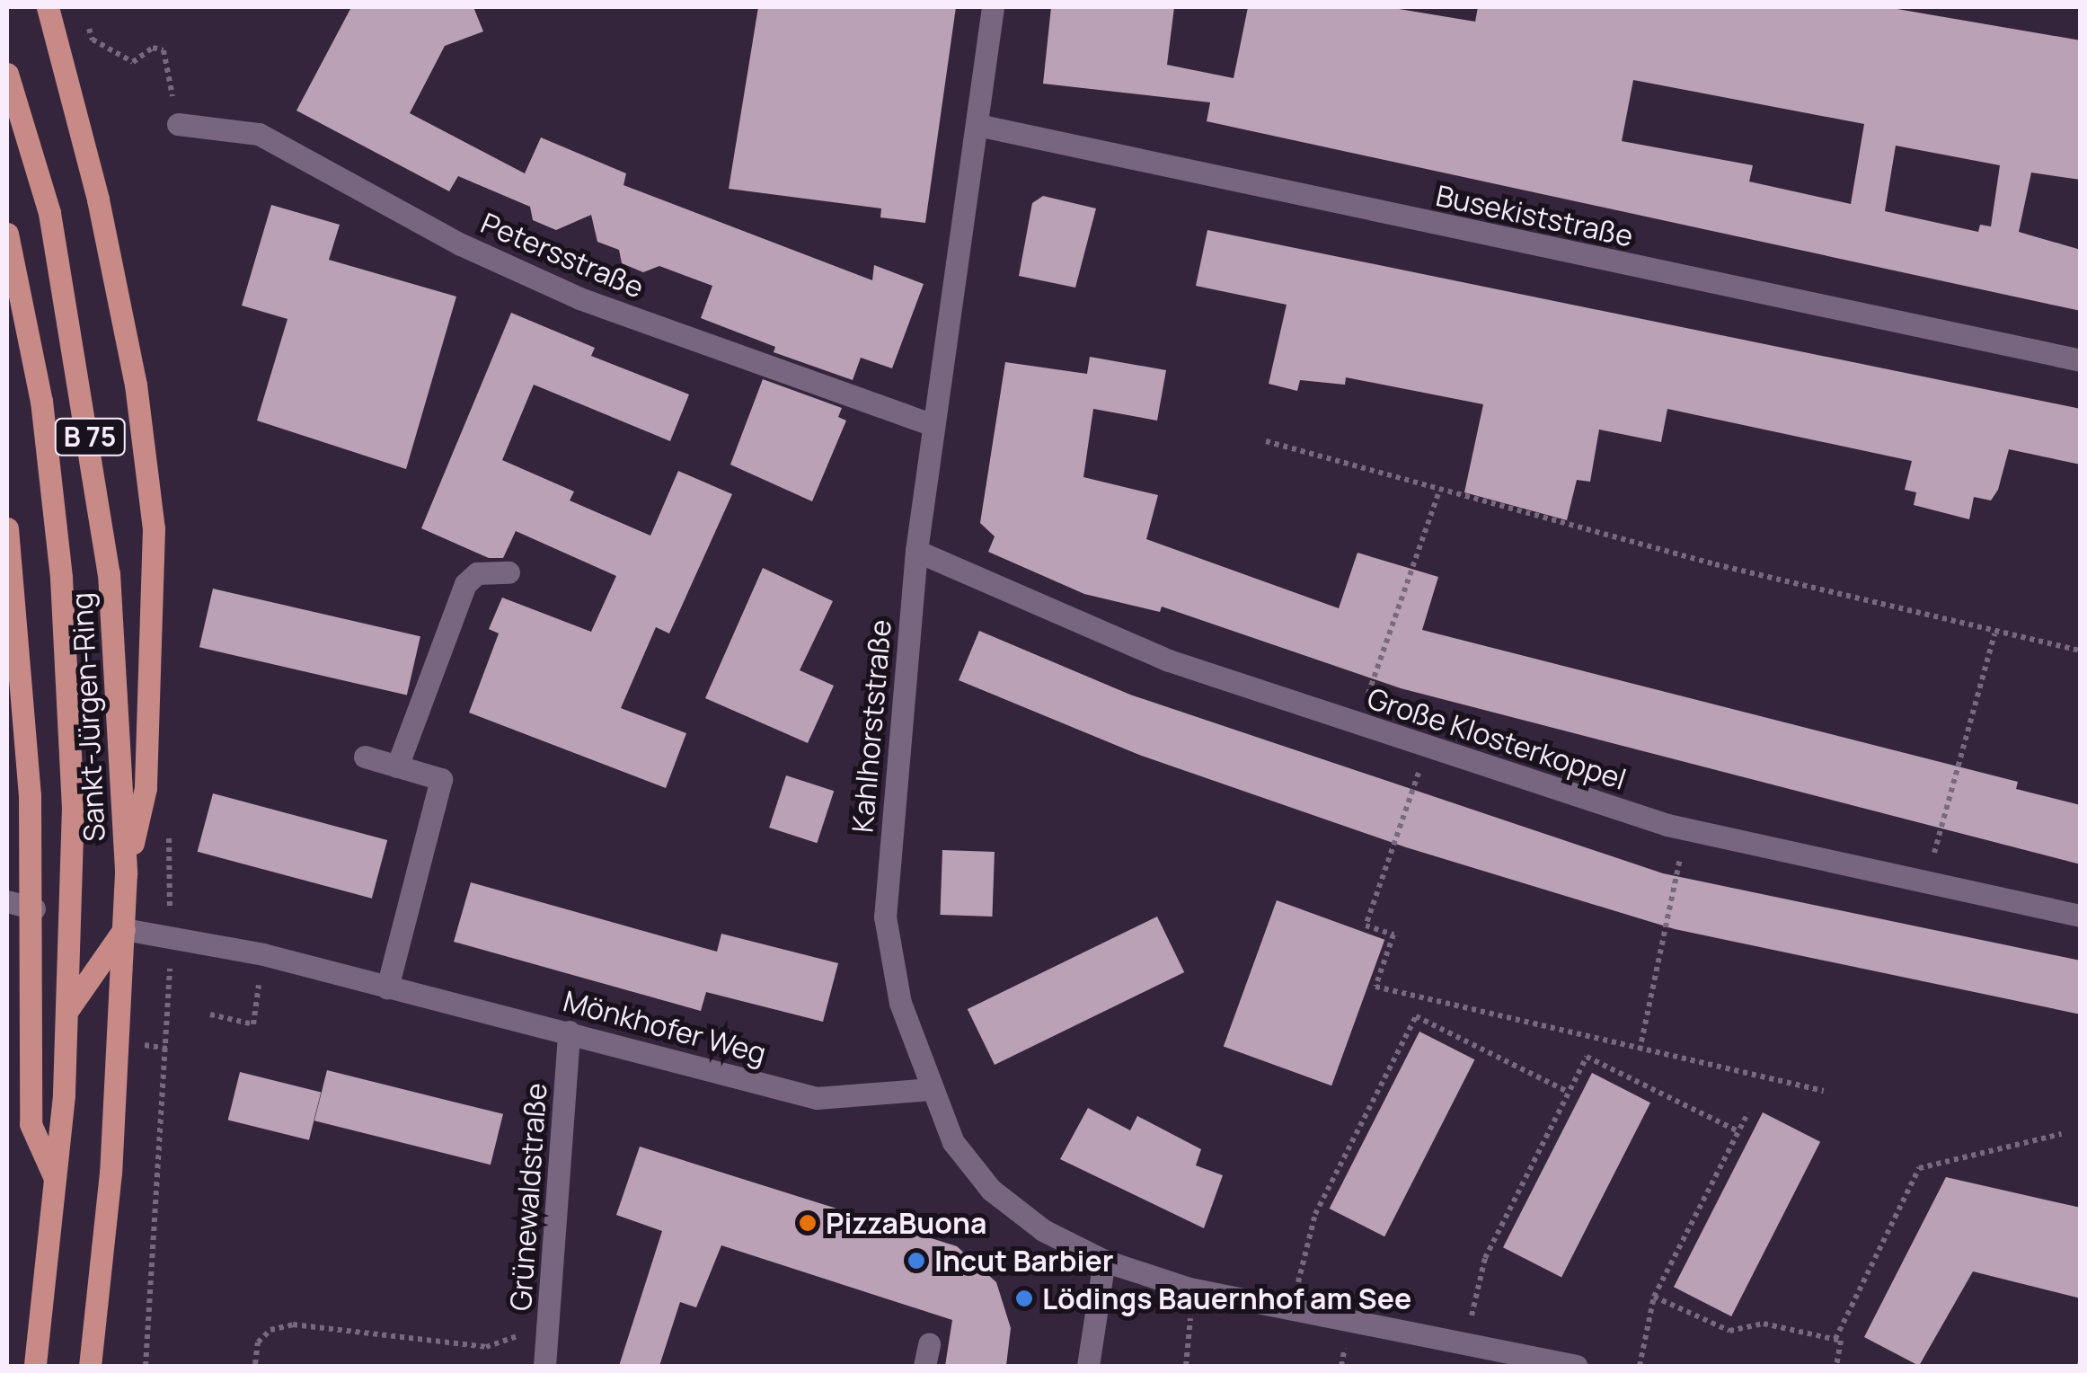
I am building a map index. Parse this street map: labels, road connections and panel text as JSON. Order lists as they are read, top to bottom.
{
  "streets": {
    "main road": ["B 75", "Sankt-Jürgen-Ring"],
    "street": [
      "Busekiststraße",
      "Petersstraße",
      "Kahlhorststraße",
      "Große Klosterkoppel",
      "Mönkhofer Weg",
      "Grünewaldstraße"
    ]
  },
  "crossings": [
    ["Busekiststraße", "Kahlhorststraße"],
    ["Petersstraße", "Kahlhorststraße"],
    ["Sankt-Jürgen-Ring", "Mönkhofer Weg"],
    ["Kahlhorststraße", "Große Klosterkoppel"],
    ["Kahlhorststraße", "Mönkhofer Weg"],
    ["Mönkhofer Weg", "Grünewaldstraße"]
  ],
  "places": ["PizzaBuona", "Incut Barbier", "Lödings Bauernhof am See"]
}
